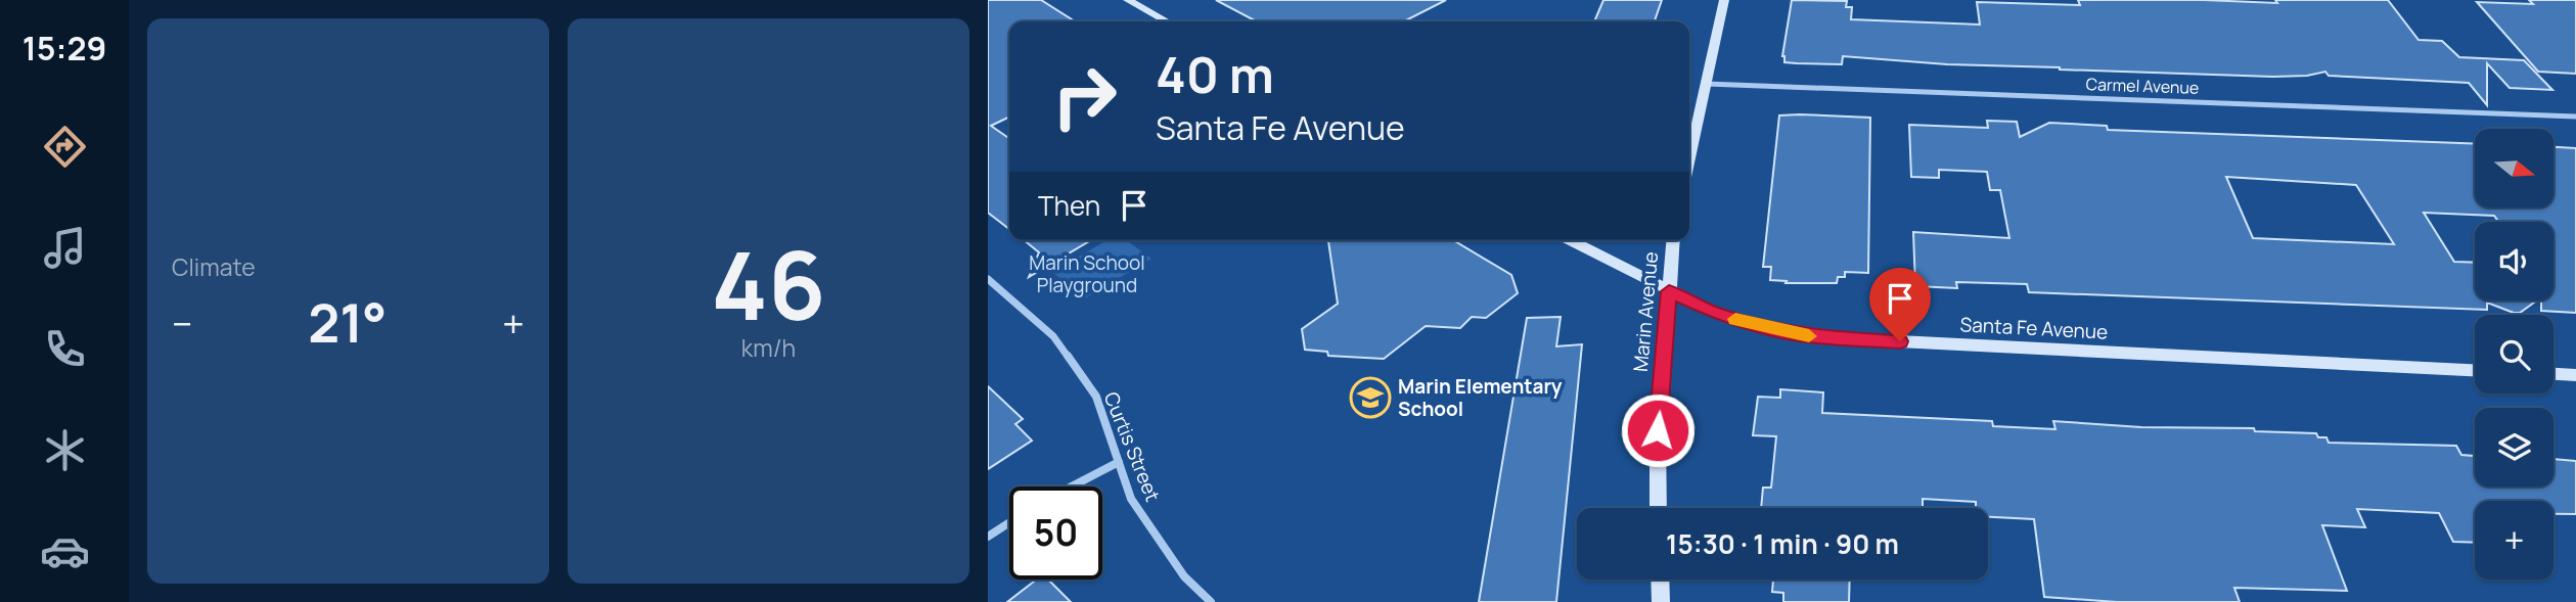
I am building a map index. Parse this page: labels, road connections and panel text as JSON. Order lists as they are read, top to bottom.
{
  "streets": {
    "street": [
      "Carmel Avenue",
      "Marin Avenue",
      "Santa Fe Avenue",
      "Curtis Street"
    ]
  },
  "crossings": [
    ["Marin Avenue", "Santa Fe Avenue"]
  ],
  "parks": ["Marin School Playground"],
  "places": {
    "school or university": ["Marin Elementary School"]
  },
  "north": "right",
  "page": {
    "tabs": "15:29",
    "tile": [
      "Climate",
      ["46", "km/h"]
    ],
    "turn": ["40 m", "Santa Fe Avenue"],
    "map_buttons": "+",
    "then": "Then",
    "heat": ["−", "21°", "+"],
    "limit": "50",
    "trip": "15:30 · 1 min · 90 m"
  }
}
